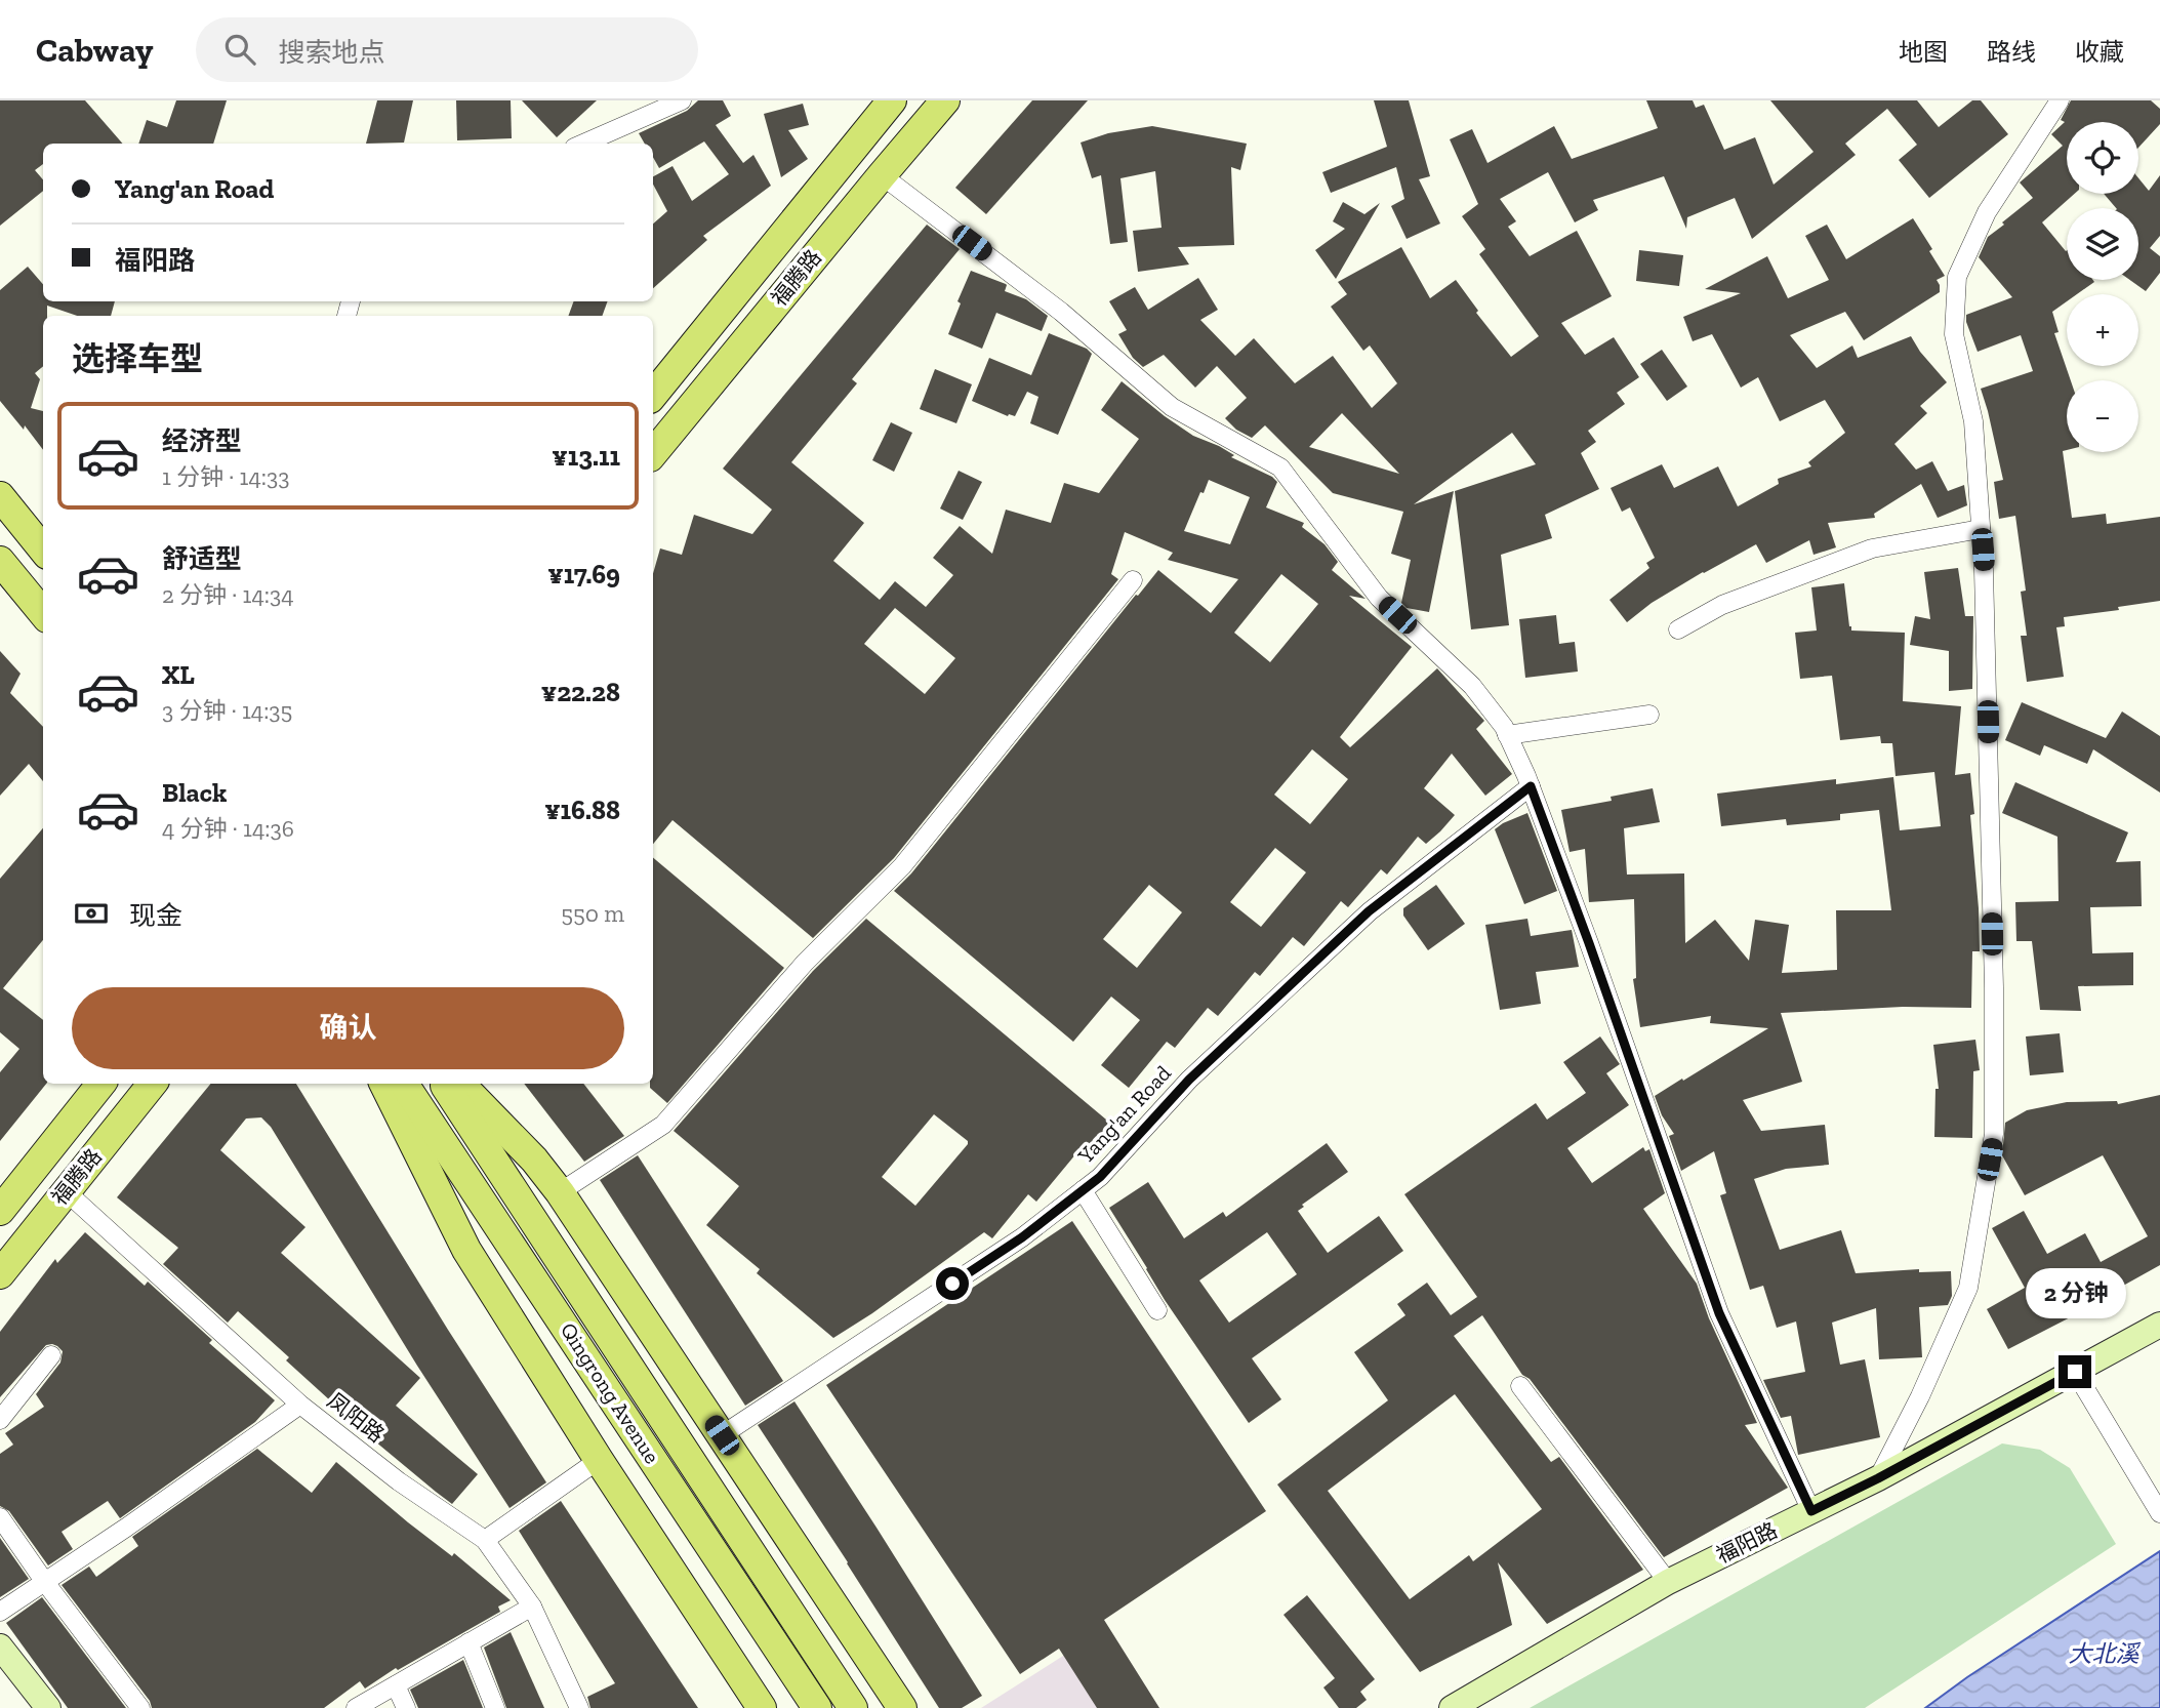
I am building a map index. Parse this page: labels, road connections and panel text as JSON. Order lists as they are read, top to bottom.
{
  "streets": {
    "main road": ["福腾路", "Qingrong Avenue"],
    "street": ["Yang'an Road", "凤阳路", "福阳路"]
  },
  "crossings": [
    ["福腾路", "凤阳路"]
  ],
  "water": ["大北溪"],
  "page": {
    "header": "Cabway",
    "search": "搜索地点",
    "nav": ["地图", "路线", "收藏"],
    "map_buttons": ["+", "−"],
    "banner": ["Yang'an Road", "福阳路"],
    "heading": "选择车型",
    "list": [
      {
        "name": "经济型",
        "note": "1 分钟 · 14:33",
        "value": "¥13.11"
      },
      {
        "name": "舒适型",
        "note": "2 分钟 · 14:34",
        "value": "¥17.69"
      },
      {
        "name": "XL",
        "note": "3 分钟 · 14:35",
        "value": "¥22.28"
      },
      {
        "name": "Black",
        "note": "4 分钟 · 14:36",
        "value": "¥16.88"
      }
    ],
    "pay": ["现金", "550 m"],
    "buttons": "确认",
    "bubble": "2 分钟"
  }
}
